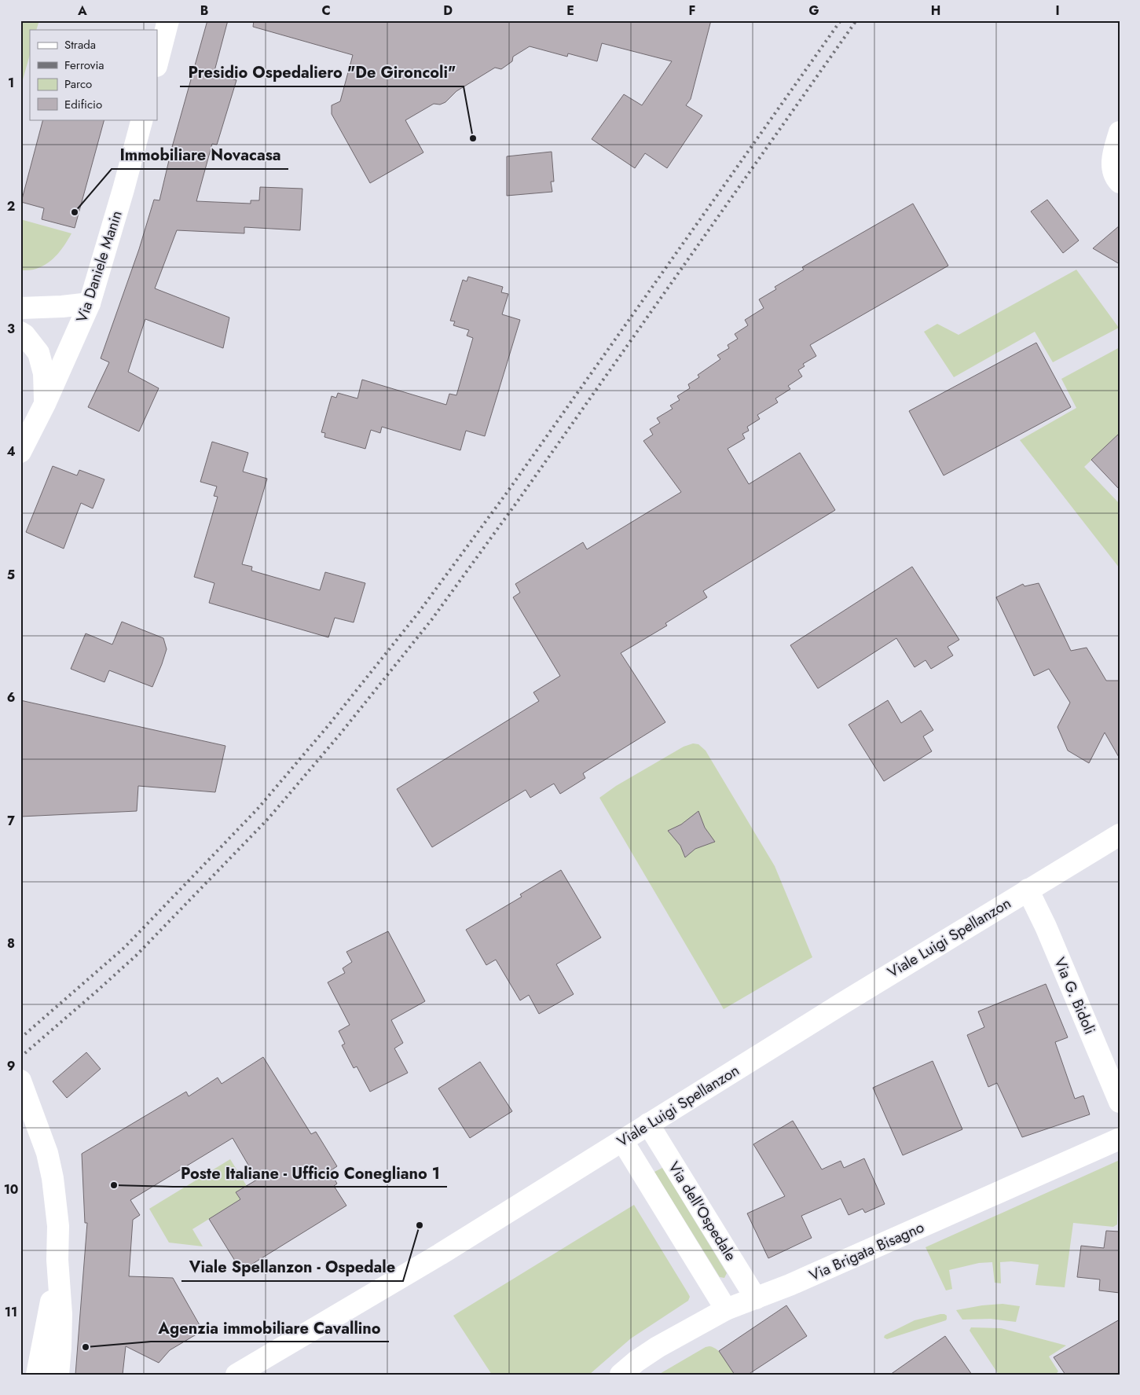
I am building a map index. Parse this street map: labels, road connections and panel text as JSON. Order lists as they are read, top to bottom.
{
  "streets": {
    "street": [
      "Via Daniele Manin",
      "Viale Luigi Spellanzon",
      "Via G. Bidoli",
      "Via dell'Ospedale",
      "Via Brigata Bisagno"
    ]
  },
  "crossings": [
    ["Viale Luigi Spellanzon", "Via G. Bidoli"],
    ["Viale Luigi Spellanzon", "Via dell'Ospedale"],
    ["Via dell'Ospedale", "Via Brigata Bisagno"]
  ],
  "places": [
    "Presidio Ospedaliero \"De Gironcoli\"",
    "Immobiliare Novacasa",
    "Poste Italiane - Ufficio Conegliano 1",
    "Viale Spellanzon - Ospedale",
    "Agenzia immobiliare Cavallino"
  ],
  "legend": [
    "Strada",
    "Ferrovia",
    "Parco",
    "Edificio"
  ],
  "grid": {
    "columns": [
      "A",
      "B",
      "C",
      "D",
      "E",
      "F",
      "G",
      "H",
      "I"
    ],
    "rows": [
      "1",
      "2",
      "3",
      "4",
      "5",
      "6",
      "7",
      "8",
      "9",
      "10",
      "11"
    ]
  }
}
